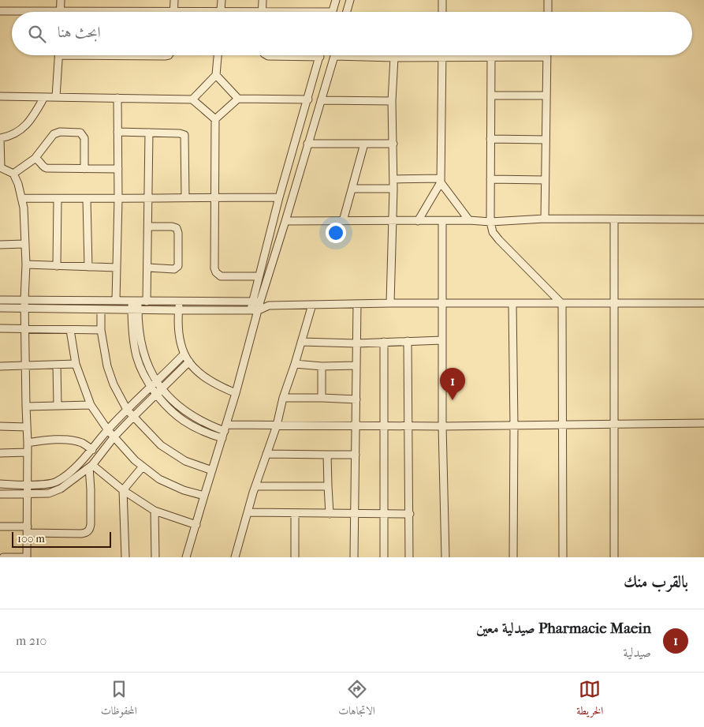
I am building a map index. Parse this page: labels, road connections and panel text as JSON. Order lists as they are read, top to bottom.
{
  "scale_bar": "100 m",
  "page": {
    "search": "ابحث هنا",
    "pins": "1",
    "scale": "100 m",
    "heading": "بالقرب منك",
    "list": [
      {
        "mark": "1",
        "name": "Pharmacie Maein صيدلية معين",
        "note": "صيدلية",
        "value": "210 m"
      }
    ],
    "nav": ["الخريطة", "الاتجاهات", "المحفوظات"]
  }
}
